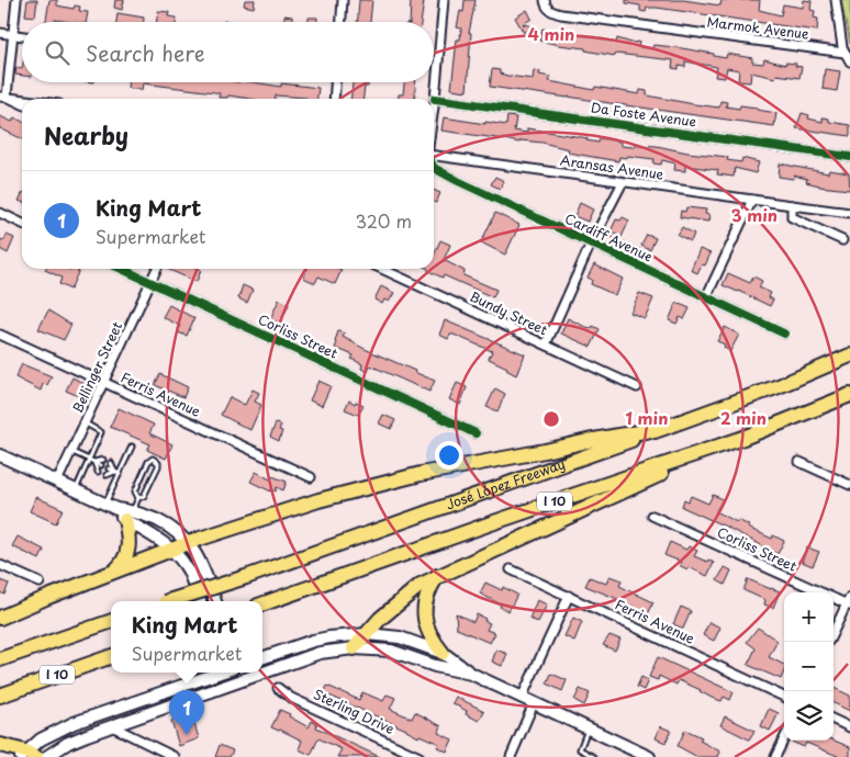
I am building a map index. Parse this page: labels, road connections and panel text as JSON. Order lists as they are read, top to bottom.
{
  "streets": {
    "highway": ["José López Freeway", "I 10"],
    "street": [
      "Marmok Avenue",
      "Da Foste Avenue",
      "Aransas Avenue",
      "Cardiff Avenue",
      "Bundy Street",
      "Corliss Street",
      "Bellinger Street",
      "Ferris Avenue",
      "Sterling Drive"
    ]
  },
  "crossings": [
    ["Corliss Street", "Bellinger Street"],
    ["Bellinger Street", "Ferris Avenue"]
  ],
  "page": {
    "search": "Search here",
    "heading": "Nearby",
    "list": [
      {
        "mark": "1",
        "name": "King Mart",
        "note": "Supermarket",
        "value": "320 m"
      }
    ],
    "map_buttons": ["+", "−"],
    "popup": ["King Mart", "Supermarket"],
    "pins": "1"
  },
  "rings": [
    "4 min",
    "3 min",
    "1 min",
    "2 min"
  ]
}
